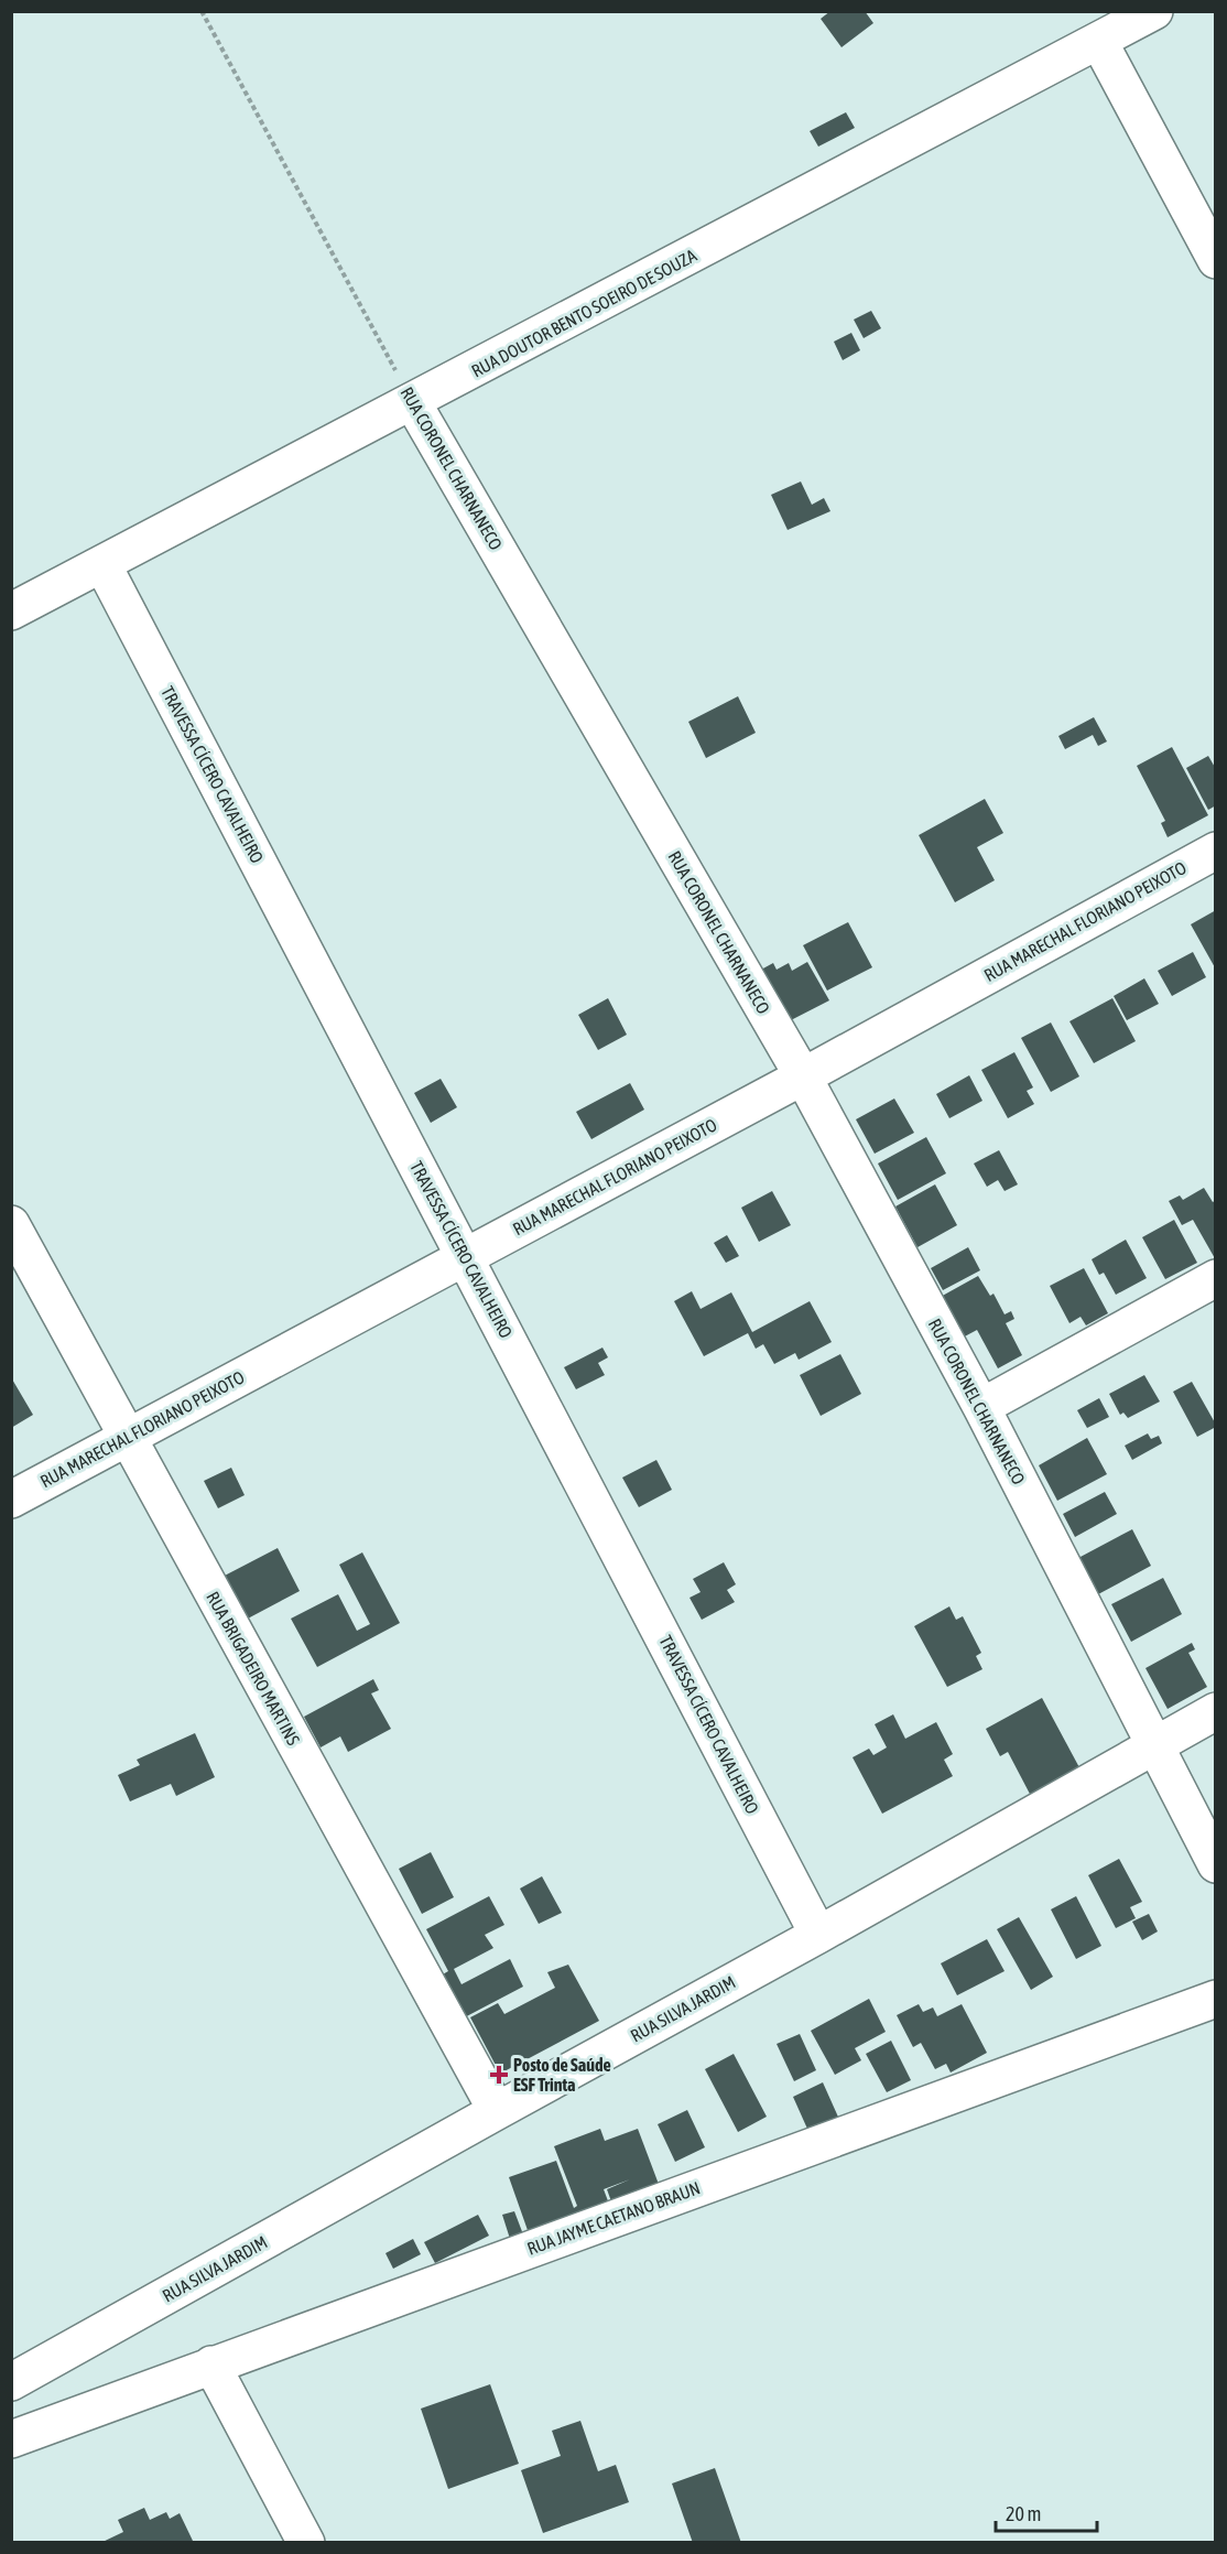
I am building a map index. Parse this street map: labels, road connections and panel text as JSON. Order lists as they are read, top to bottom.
{
  "streets": {
    "street": [
      "RUA DOUTOR BENTO SOEIRO DE SOUZA",
      "RUA CORONEL CHARNANECO",
      "TRAVESSA CÍCERO CAVALHEIRO",
      "RUA MARECHAL FLORIANO PEIXOTO",
      "RUA BRIGADEIRO MARTINS",
      "RUA SILVA JARDIM",
      "RUA JAYME CAETANO BRAUN"
    ]
  },
  "crossings": [
    ["RUA DOUTOR BENTO SOEIRO DE SOUZA", "RUA CORONEL CHARNANECO"],
    ["RUA DOUTOR BENTO SOEIRO DE SOUZA", "TRAVESSA CÍCERO CAVALHEIRO"],
    ["RUA CORONEL CHARNANECO", "RUA MARECHAL FLORIANO PEIXOTO"],
    ["RUA CORONEL CHARNANECO", "RUA SILVA JARDIM"],
    ["TRAVESSA CÍCERO CAVALHEIRO", "RUA MARECHAL FLORIANO PEIXOTO"],
    ["TRAVESSA CÍCERO CAVALHEIRO", "RUA SILVA JARDIM"],
    ["RUA MARECHAL FLORIANO PEIXOTO", "RUA BRIGADEIRO MARTINS"],
    ["RUA BRIGADEIRO MARTINS", "RUA SILVA JARDIM"]
  ],
  "places": {
    "health": ["Posto de Saúde ESF Trinta"]
  },
  "scale_bar": "20 m"
}
